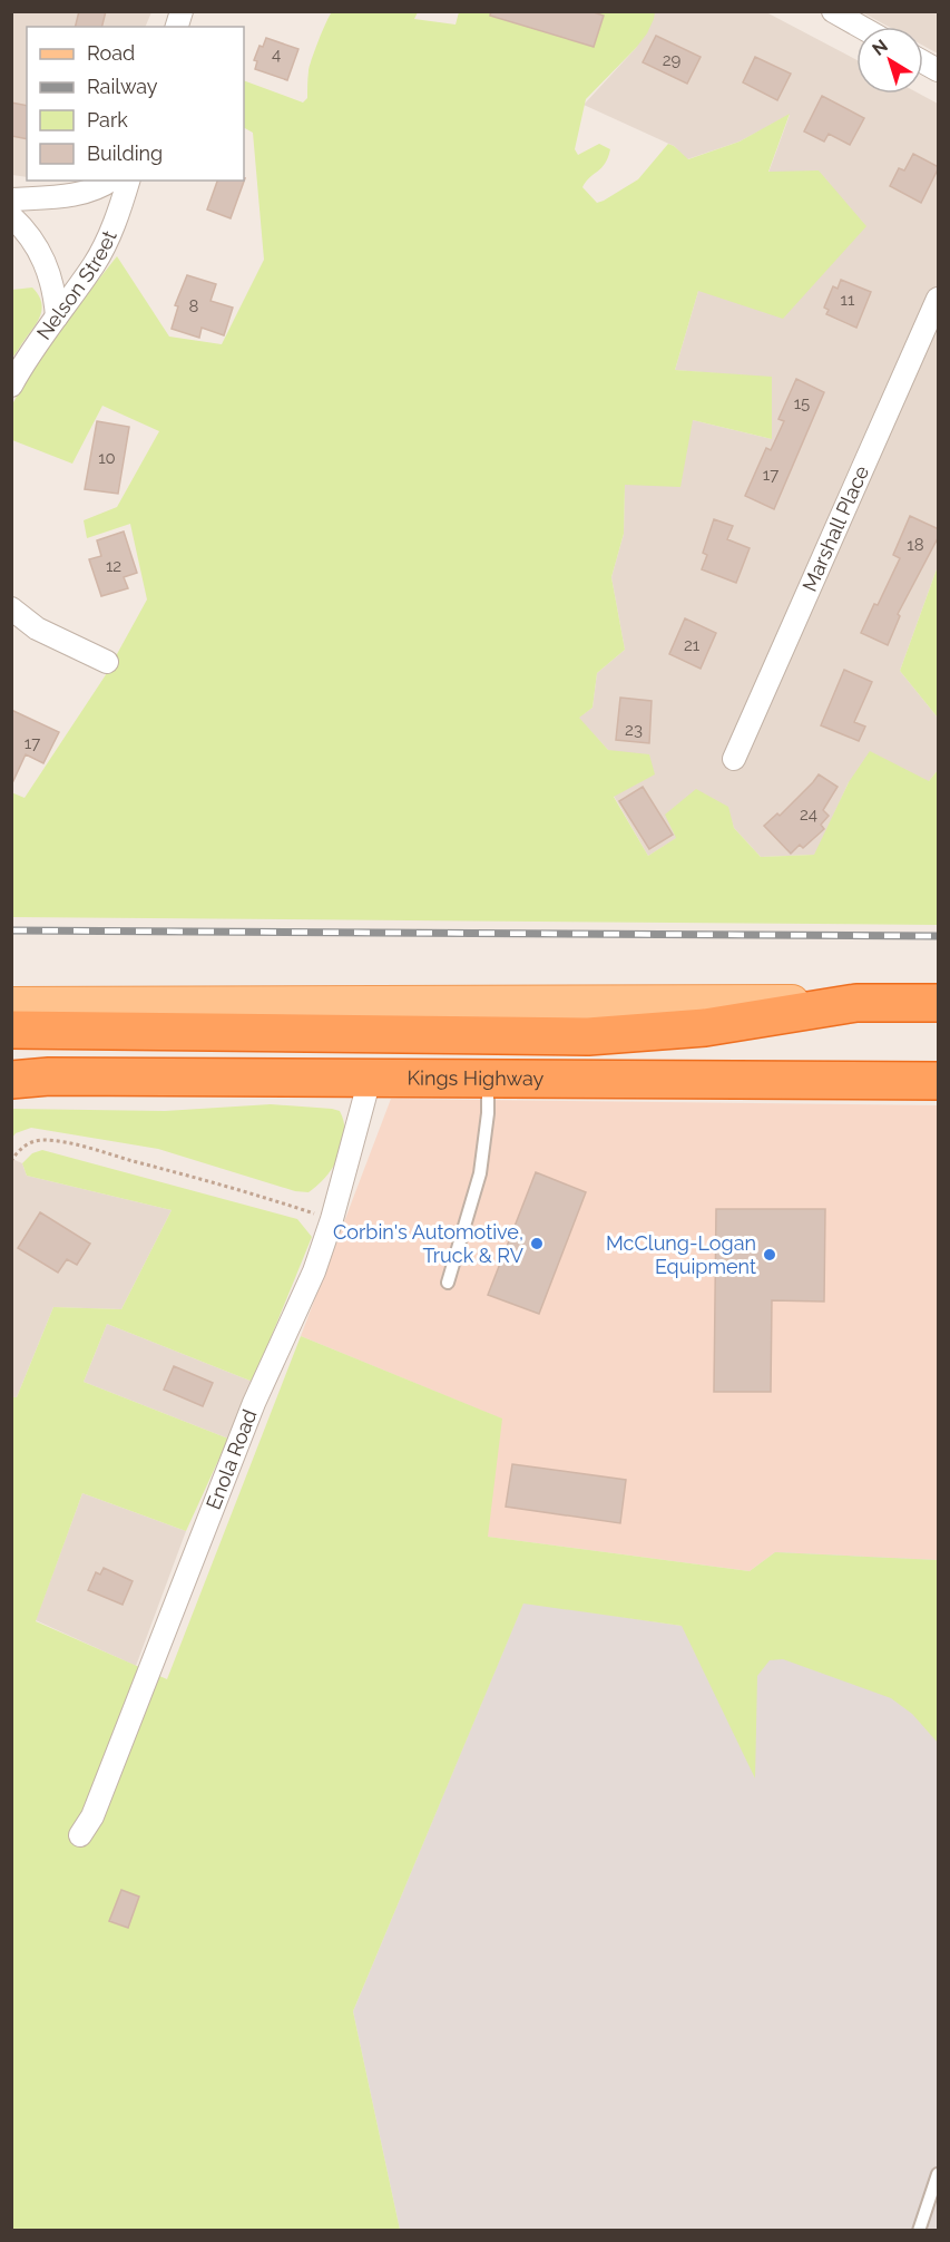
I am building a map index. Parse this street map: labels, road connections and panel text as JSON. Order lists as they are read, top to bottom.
{
  "streets": {
    "highway": ["Kings Highway"],
    "street": ["Nelson Street", "Marshall Place", "Enola Road"]
  },
  "crossings": [
    ["Kings Highway", "Enola Road"]
  ],
  "places": ["Corbin's Automotive, Truck & RV", "McClung-Logan Equipment"],
  "house_numbers": [
    "4",
    "29",
    "11",
    "8",
    "15",
    "10",
    "17",
    "18",
    "12",
    "21",
    "23",
    "17",
    "24"
  ],
  "legend": [
    "Road",
    "Railway",
    "Park",
    "Building"
  ],
  "north": "top left"
}
